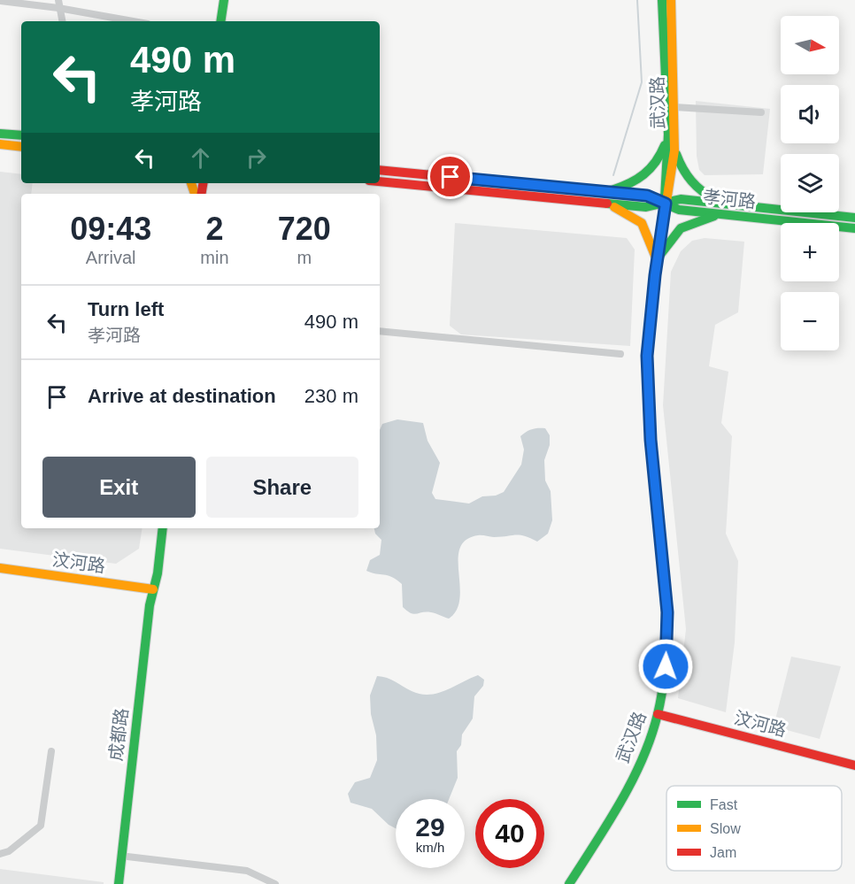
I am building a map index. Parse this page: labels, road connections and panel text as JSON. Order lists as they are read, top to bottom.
{
  "streets": {
    "street": [
      "武汉路",
      "孝河路",
      "汶河路",
      "成都路"
    ]
  },
  "crossings": [
    ["武汉路", "孝河路"],
    ["武汉路", "汶河路"],
    ["汶河路", "成都路"]
  ],
  "legend": ["Fast", "Slow", "Jam"],
  "north": "right",
  "page": {
    "map_buttons": ["+", "−"],
    "turn": ["490 m", "孝河路"],
    "eta": [
      "09:43",
      "Arrival",
      "2",
      "min",
      "720",
      "m"
    ],
    "list": [
      {
        "name": "Turn left",
        "note": "孝河路",
        "value": "490 m"
      },
      {
        "name": "Arrive at destination",
        "value": "230 m"
      }
    ],
    "buttons": ["Exit", "Share"],
    "speed": "29 km/h",
    "limit": "40"
  }
}
